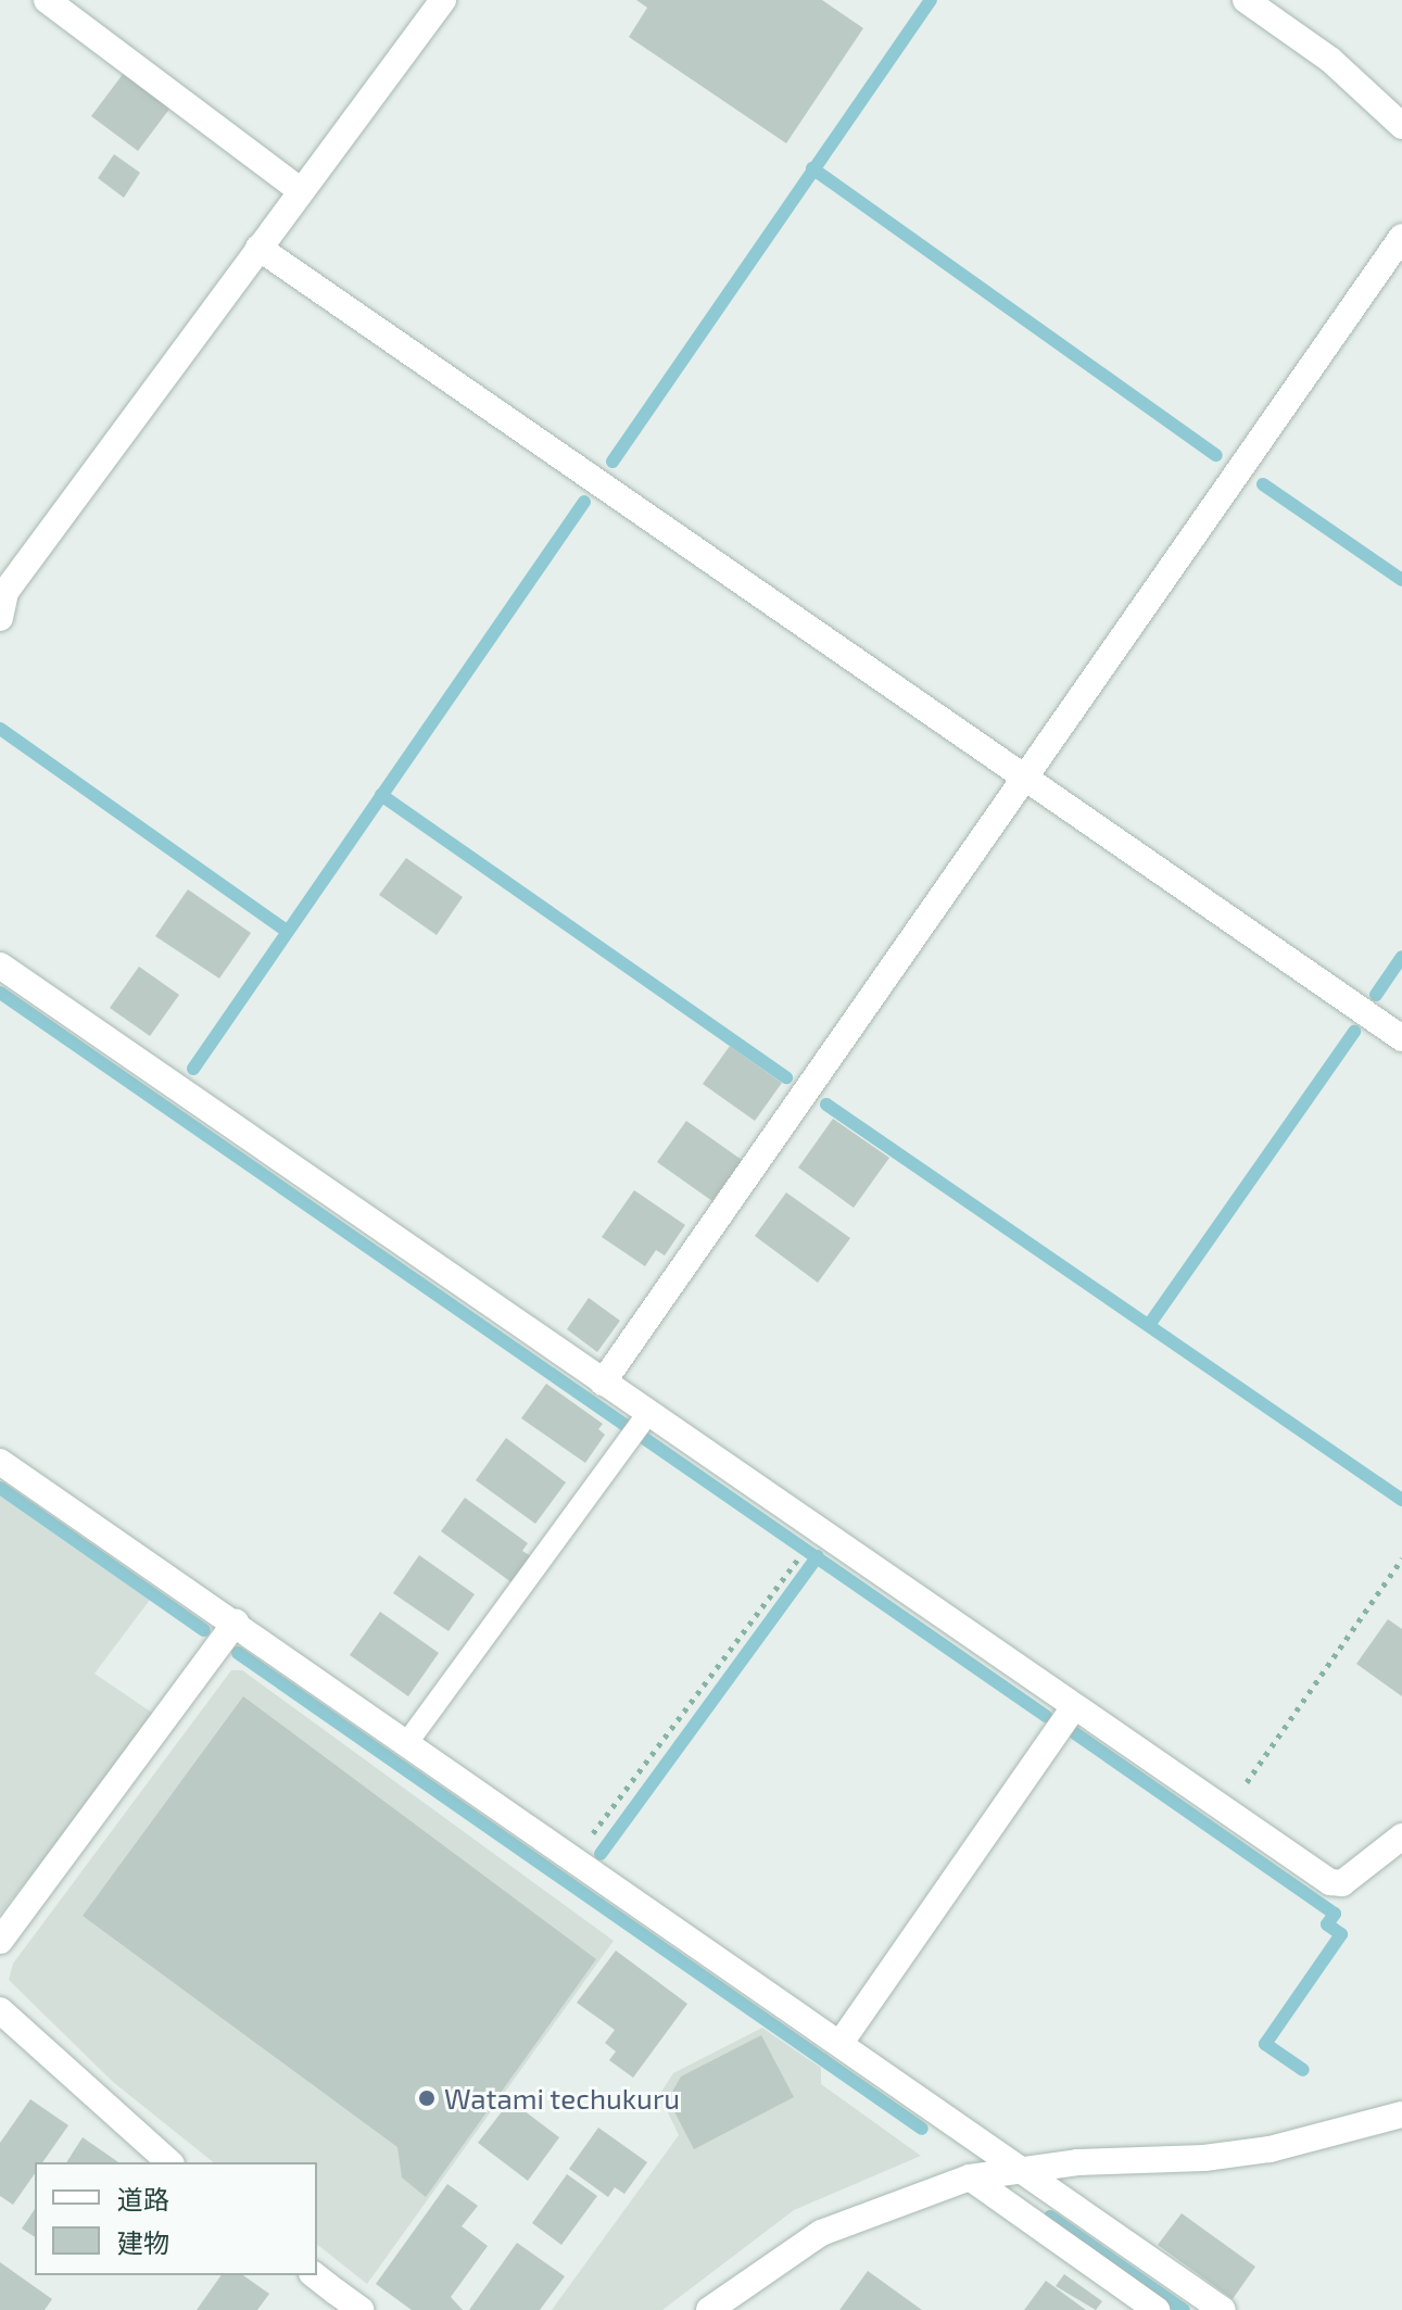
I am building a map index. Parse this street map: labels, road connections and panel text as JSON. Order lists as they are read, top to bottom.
{
  "places": ["Watami techukuru"],
  "legend": ["道路", "建物"]
}
